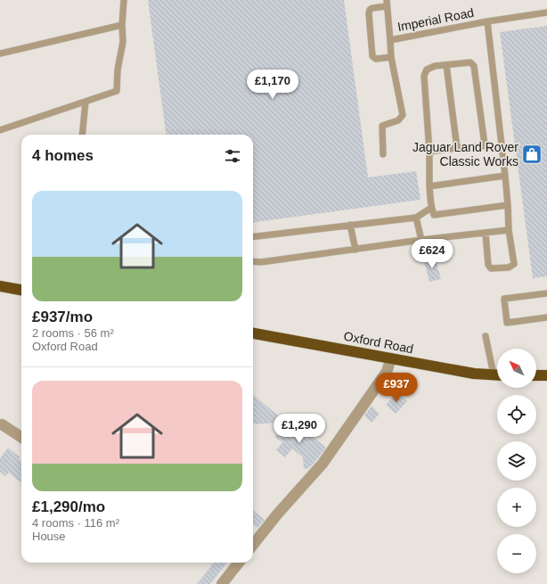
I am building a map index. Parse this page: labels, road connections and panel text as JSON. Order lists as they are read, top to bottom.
{
  "streets": {
    "highway": ["Oxford Road"],
    "lane": ["Imperial Road"]
  },
  "places": {
    "shop": ["Jaguar Land Rover Classic Works"]
  },
  "north": "top left",
  "page": {
    "price": [
      "£1,170",
      "£624",
      "£937",
      "£1,290"
    ],
    "heading": "4 homes",
    "list": [
      {
        "name": "£937/mo",
        "note": "2 rooms · 56 m² · Oxford Road"
      },
      {
        "name": "£1,290/mo",
        "note": "4 rooms · 116 m² · House"
      }
    ],
    "map_buttons": ["+", "−"]
  }
}
